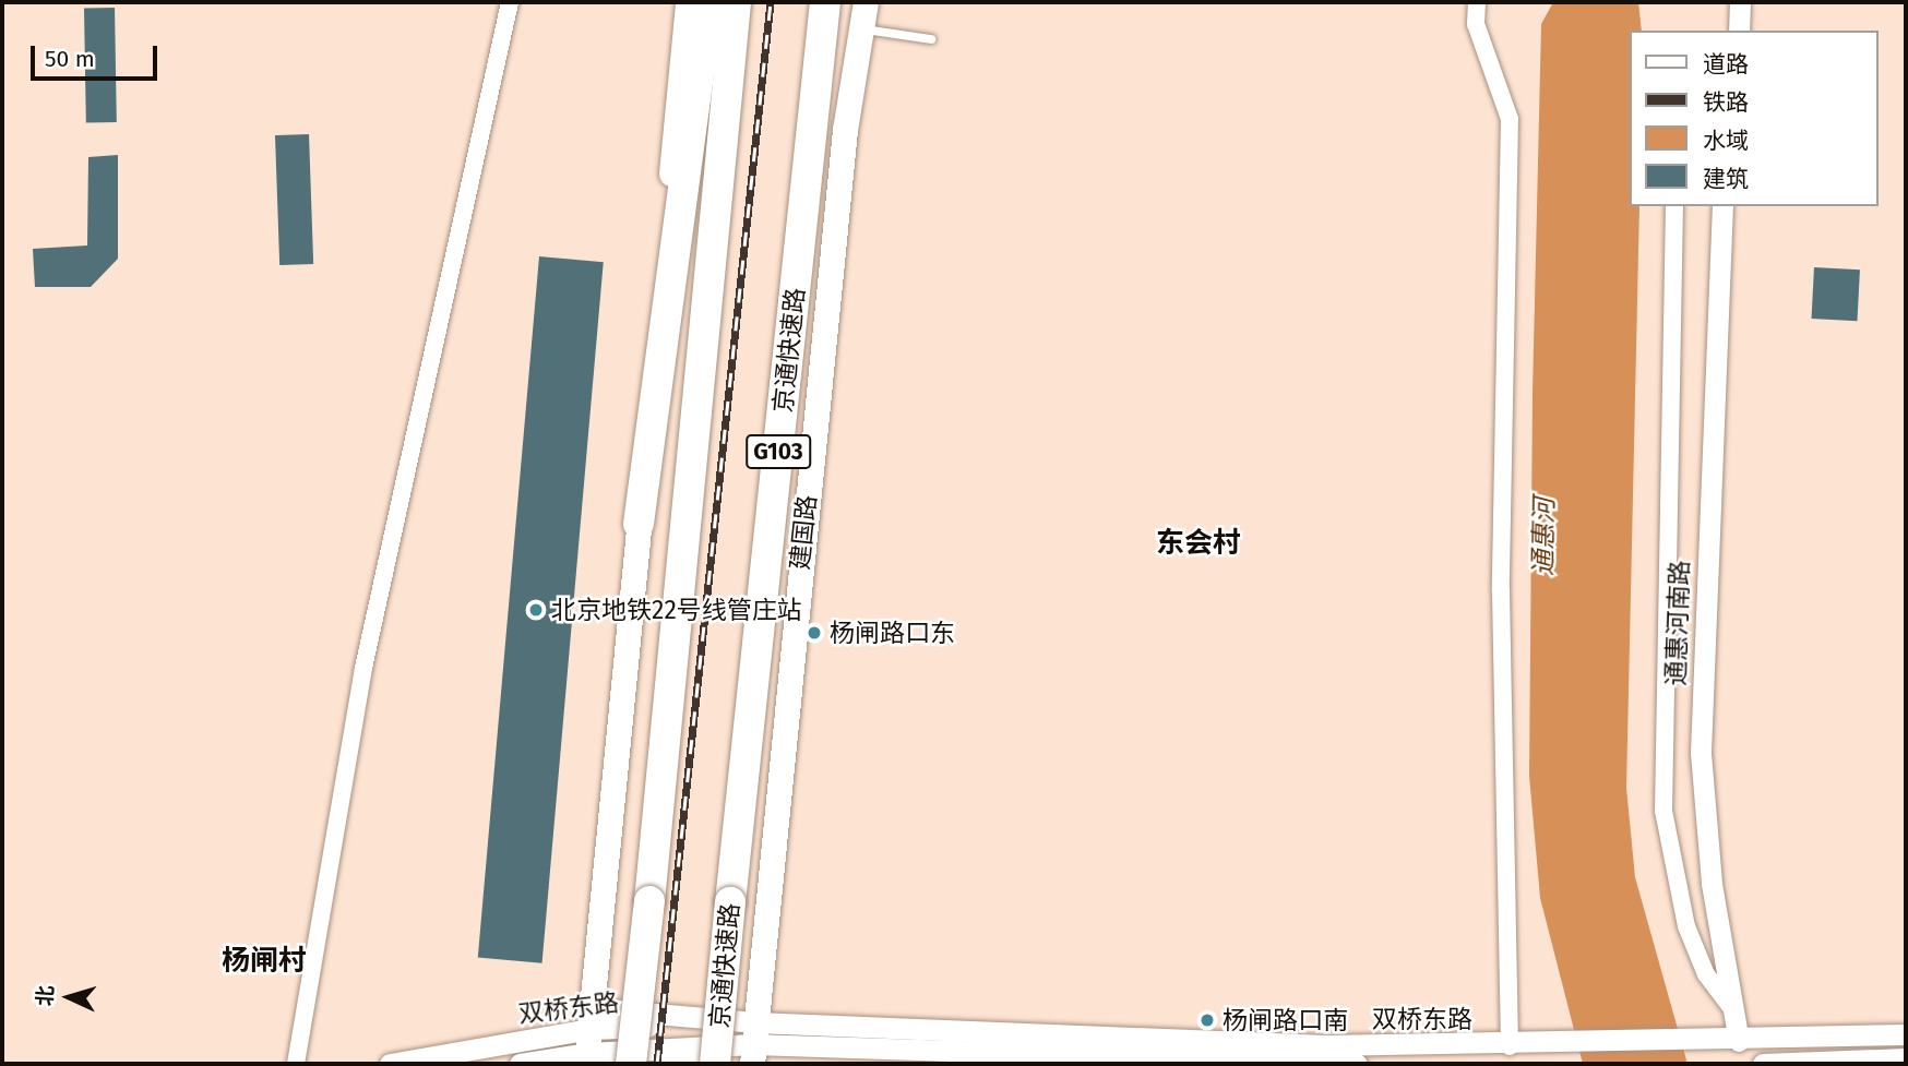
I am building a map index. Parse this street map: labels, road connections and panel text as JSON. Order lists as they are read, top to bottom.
{
  "streets": {
    "highway": ["京通快速路", "G103"],
    "main road": ["建国路"],
    "street": ["通惠河南路", "双桥东路"]
  },
  "crossings": [
    ["建国路", "双桥东路"],
    ["通惠河南路", "双桥东路"]
  ],
  "districts": ["东会村", "杨闸村"],
  "water": ["通惠河"],
  "places": ["北京地铁22号线管庄站", "杨闸路口东", "杨闸路口南"],
  "legend": [
    "道路",
    "铁路",
    "水域",
    "建筑"
  ],
  "scale_bar": "50 m",
  "north": "left"
}
